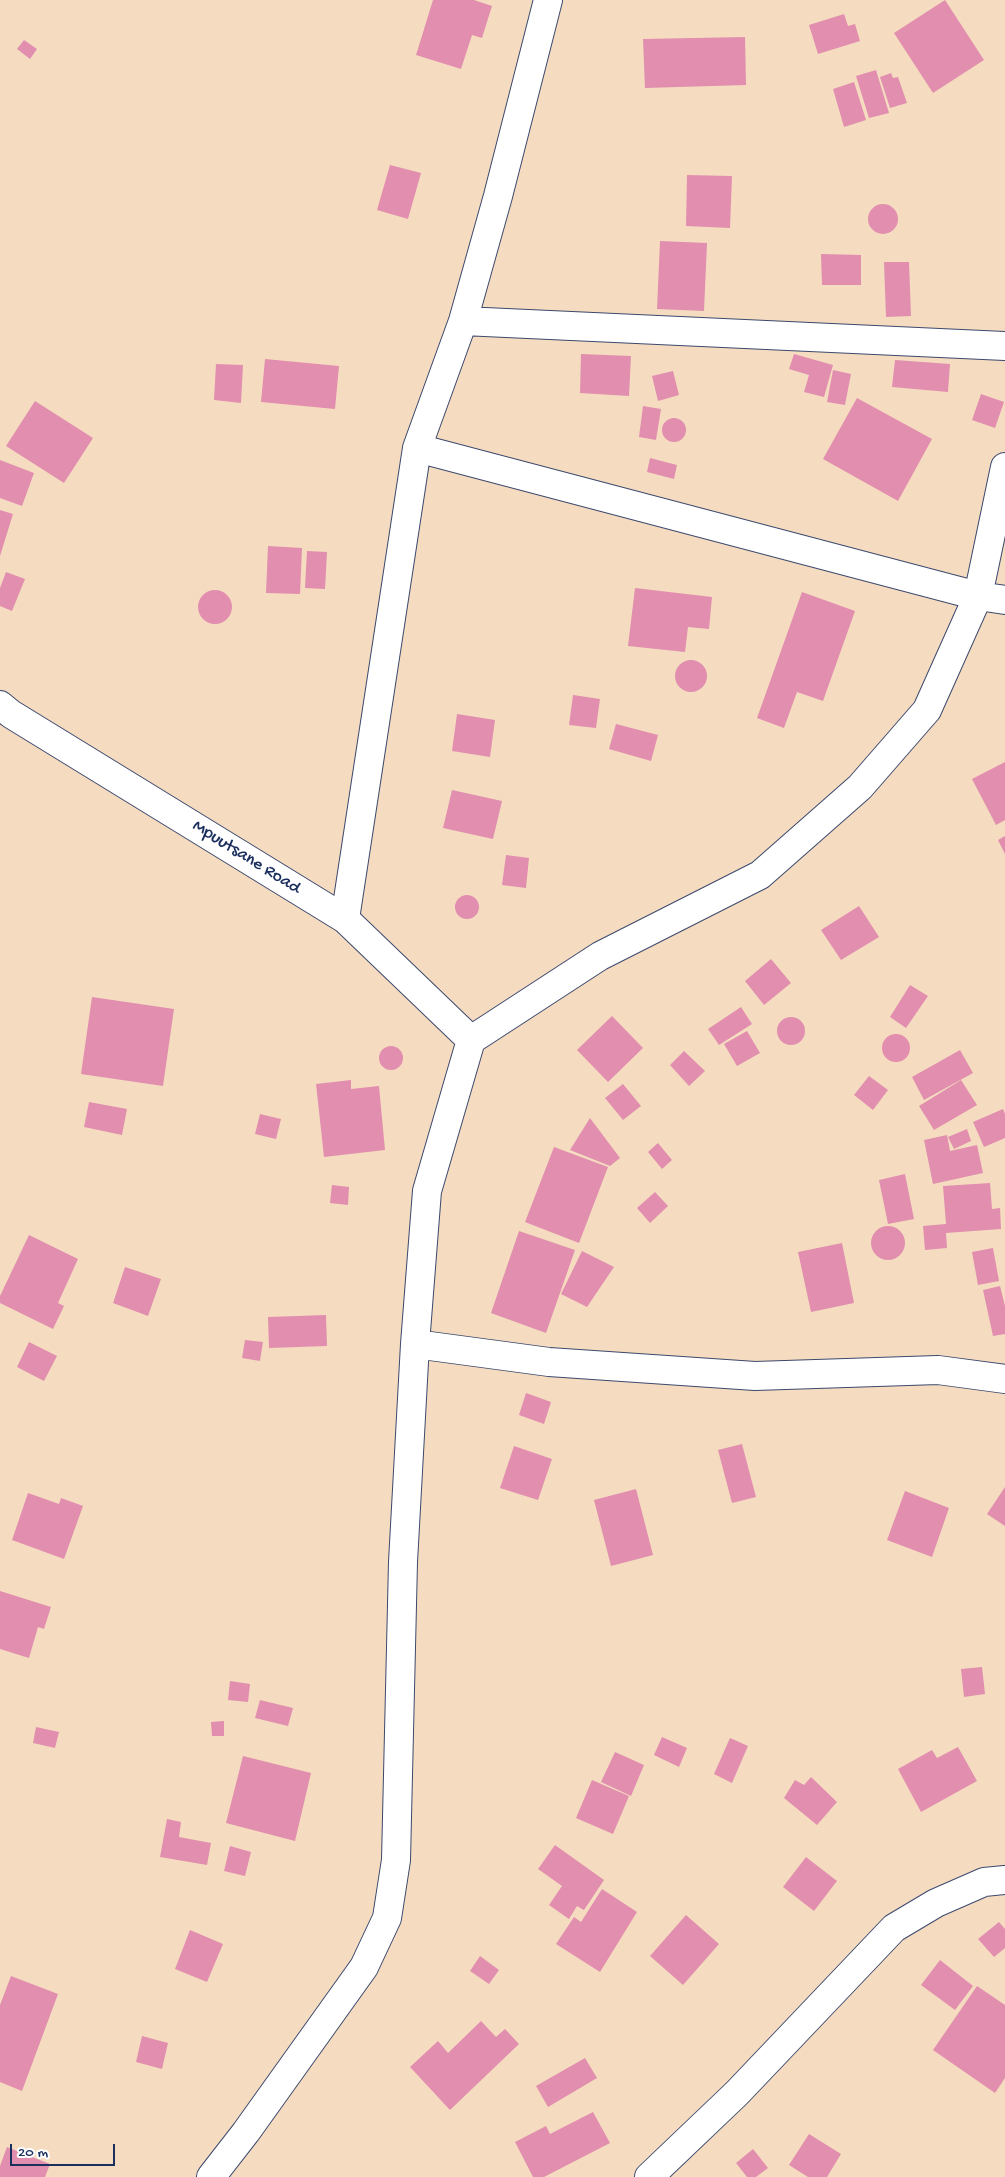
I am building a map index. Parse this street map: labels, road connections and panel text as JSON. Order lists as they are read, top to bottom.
{
  "streets": {
    "street": ["Mpuutsane Road"]
  },
  "scale_bar": "20 m"
}
